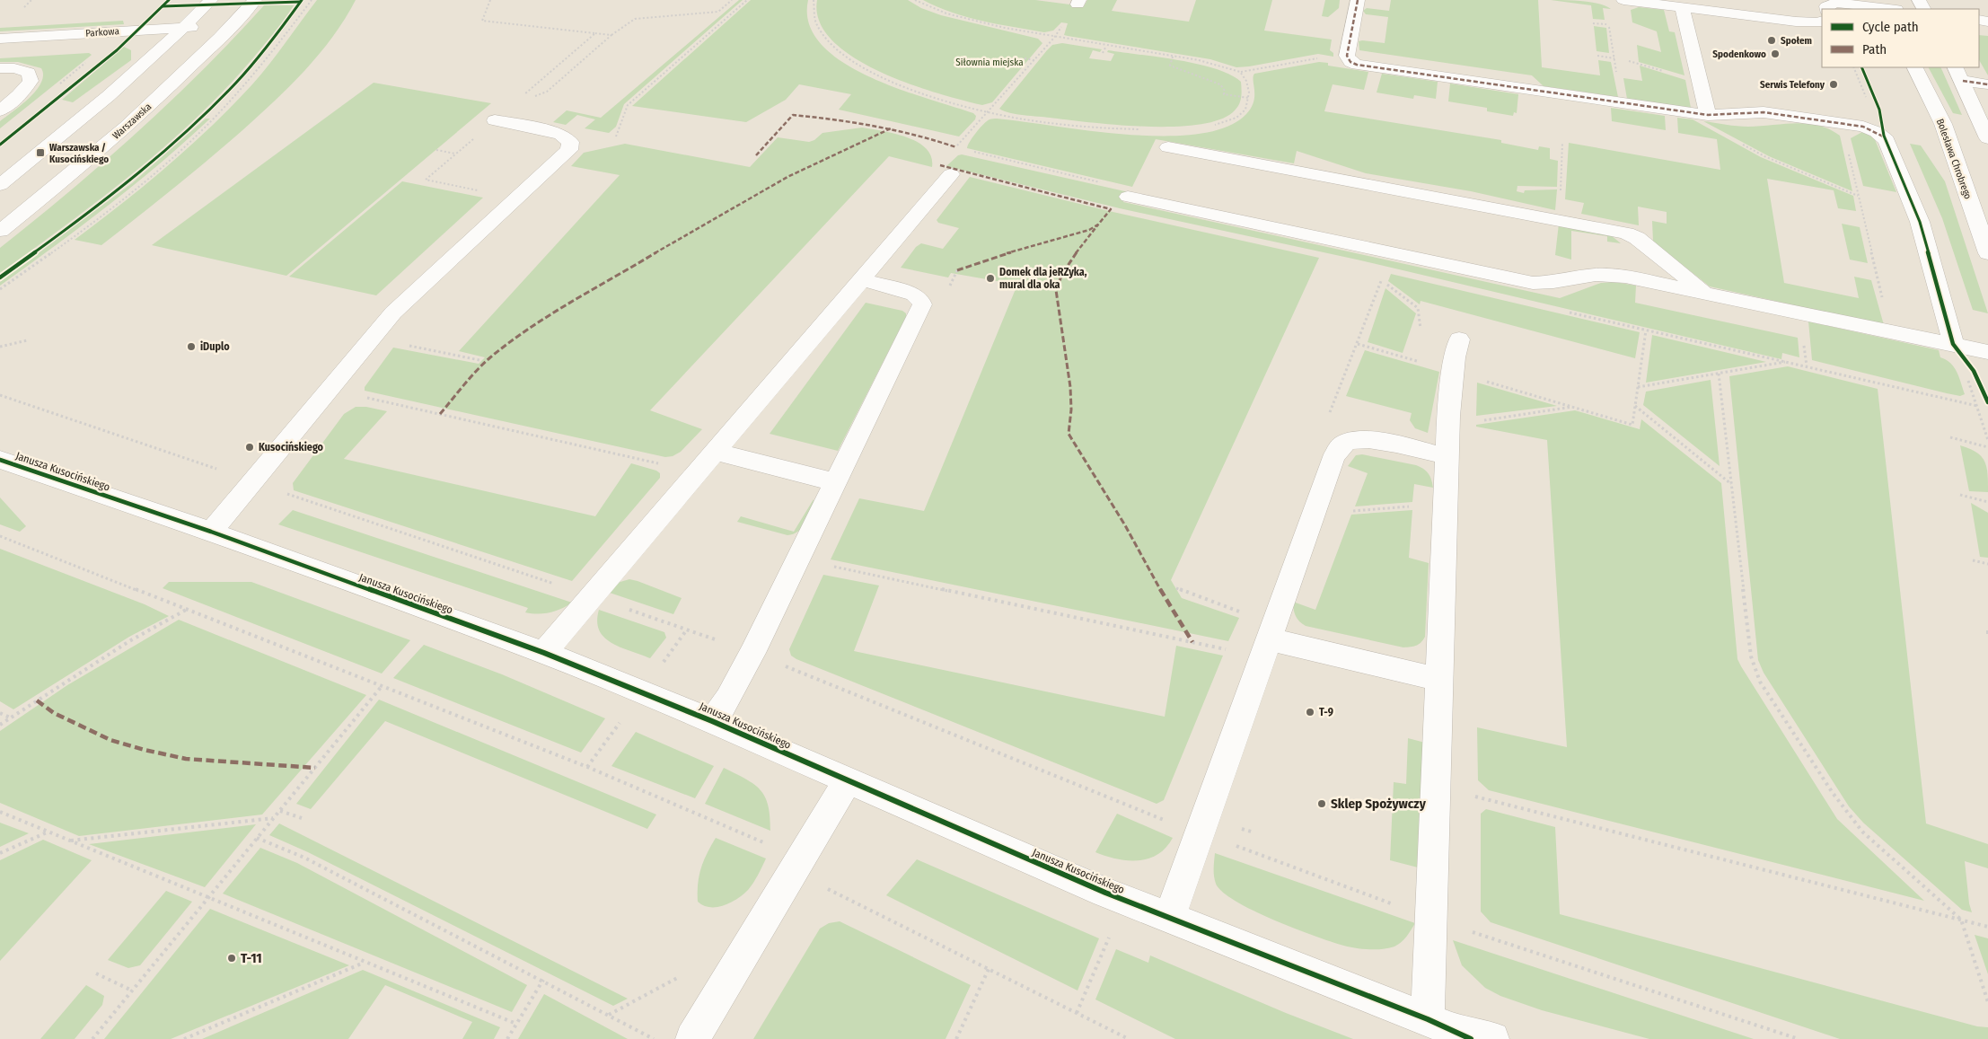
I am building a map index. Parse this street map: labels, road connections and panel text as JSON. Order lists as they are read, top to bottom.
{
  "streets": {
    "street": [
      "Parkowa",
      "Warszawska",
      "Bolesława Chrobrego",
      "Janusza Kusocińskiego"
    ]
  },
  "crossings": [
    ["Parkowa", "Warszawska"]
  ],
  "parks": ["Siłownia miejska"],
  "places": {
    "other": [
      "Społem",
      "Spodenkowo",
      "Serwis Telefony",
      "Domek dla jeRZyka, mural dla oka",
      "iDuplo",
      "Kusocińskiego",
      "T-9",
      "Sklep Spożywczy",
      "T-11"
    ],
    "transit": ["Warszawska / Kusocińskiego"]
  },
  "legend": ["Cycle path", "Path"]
}
